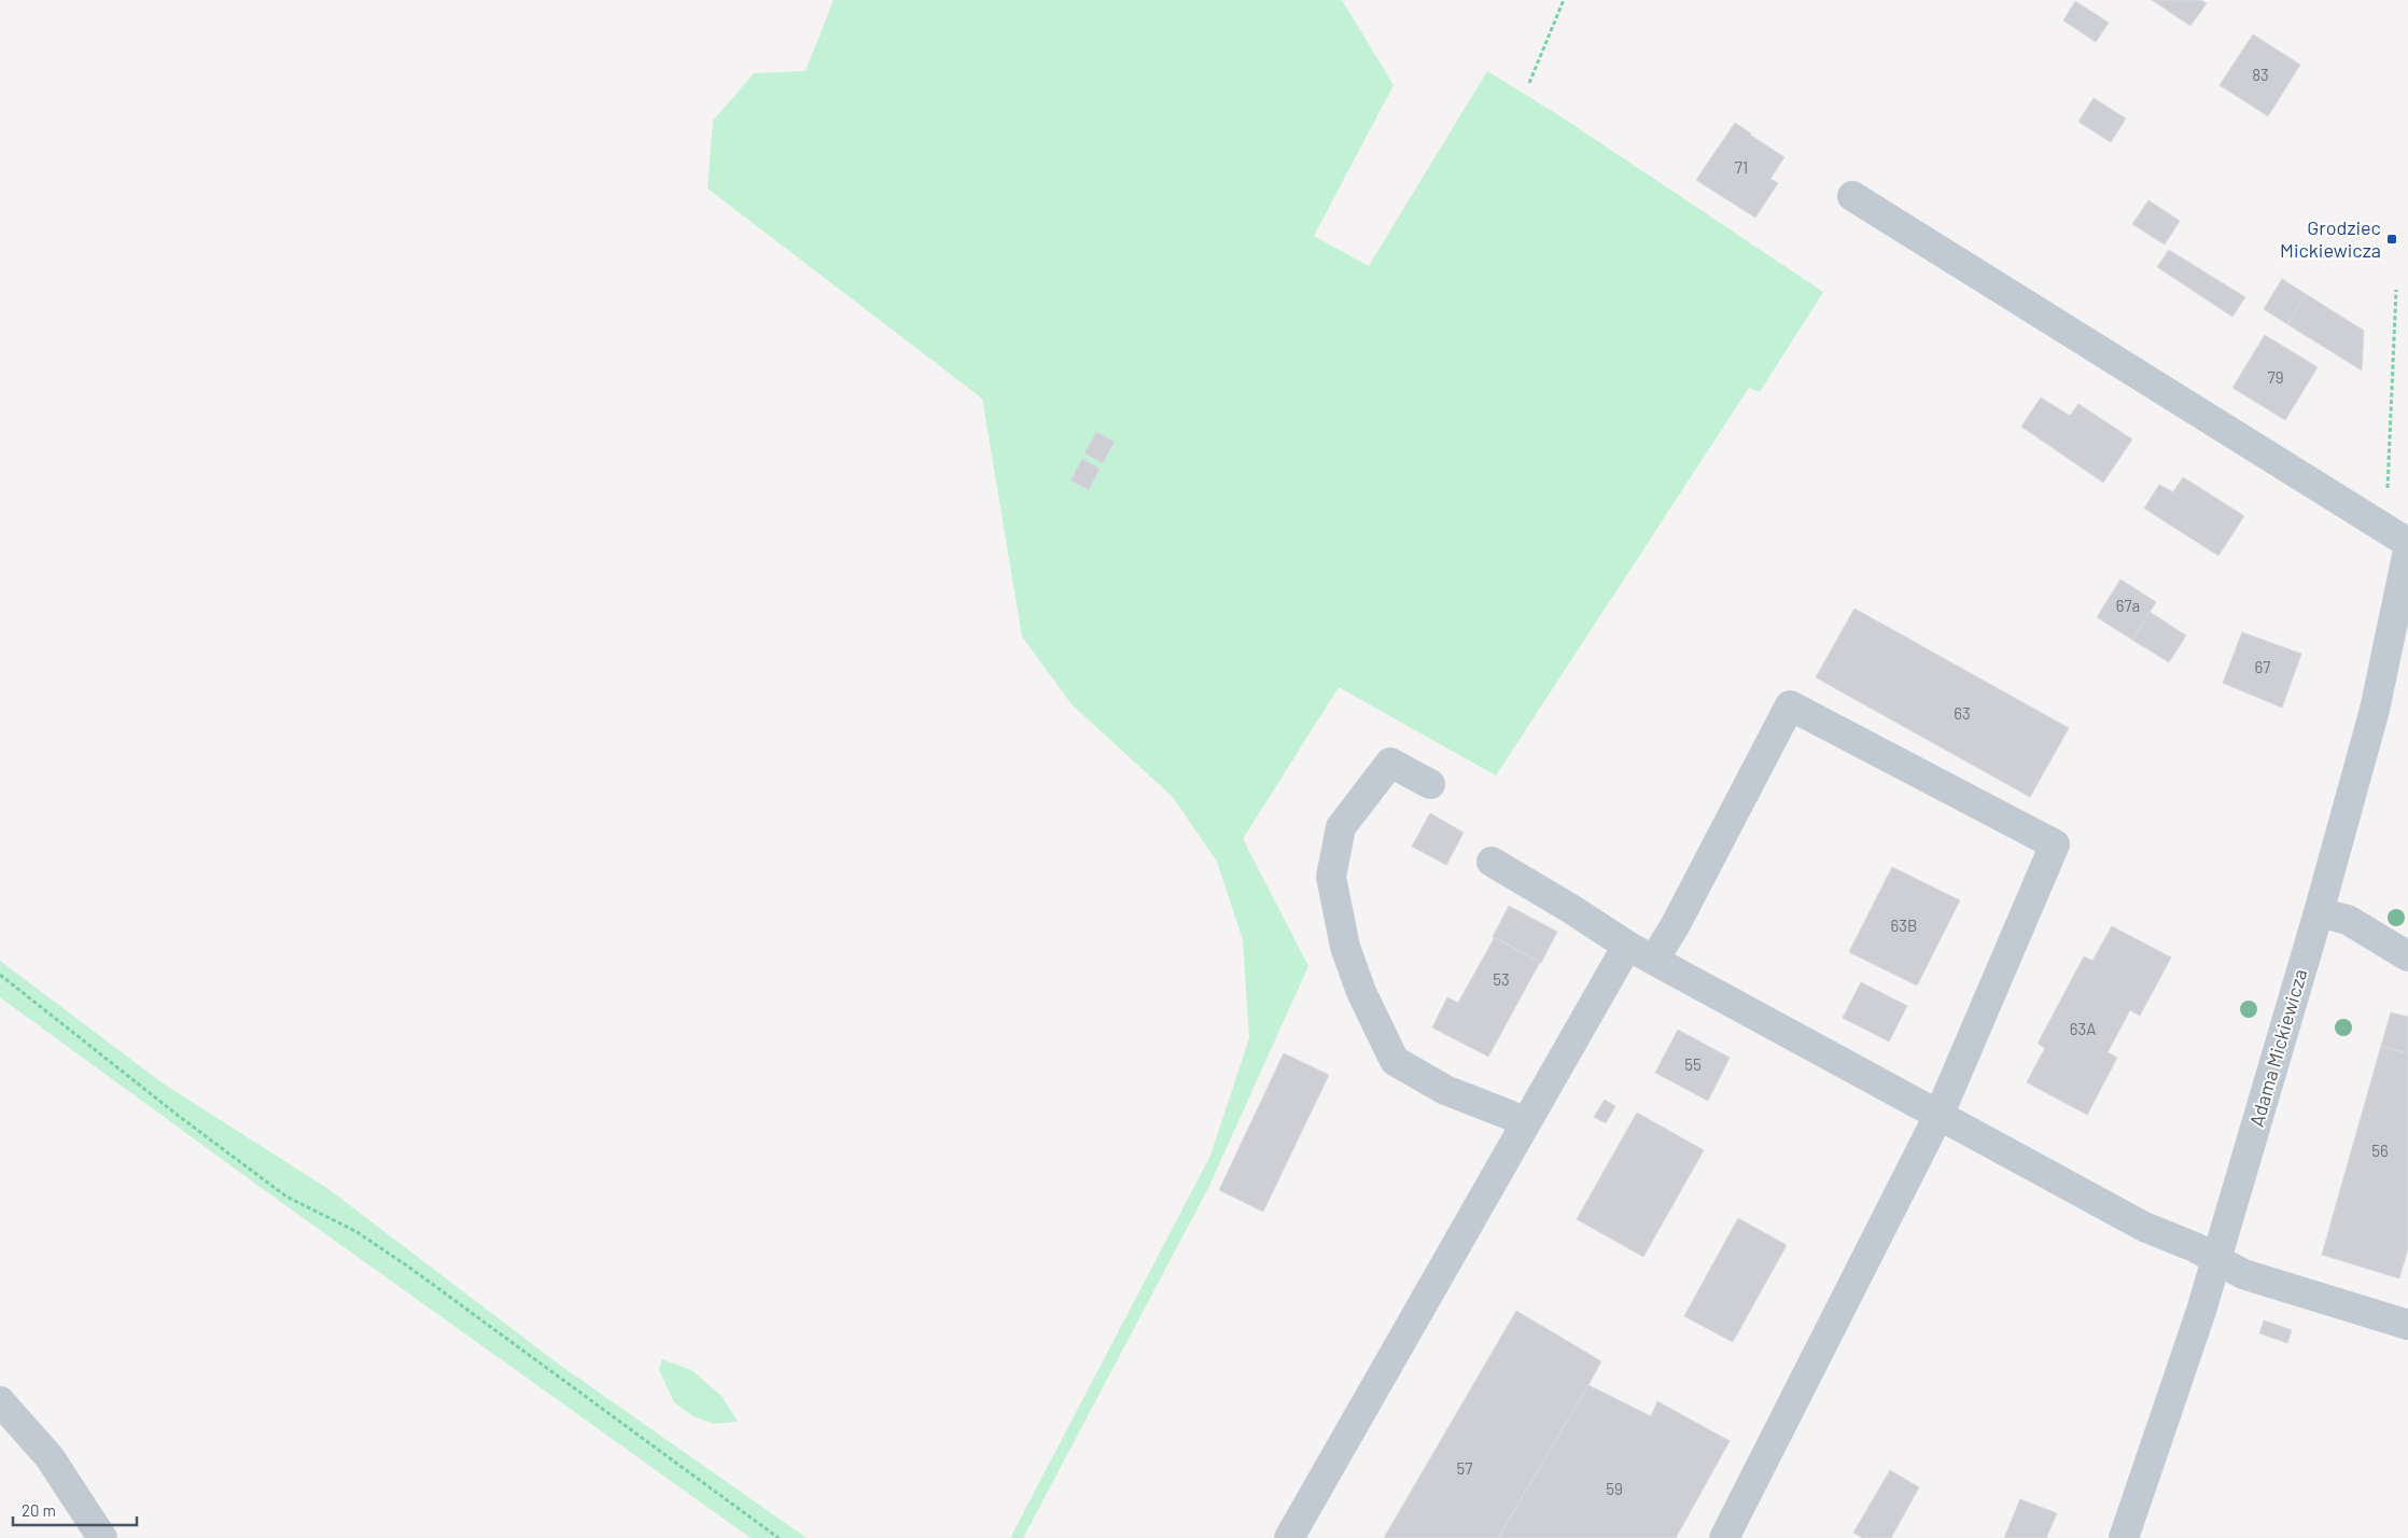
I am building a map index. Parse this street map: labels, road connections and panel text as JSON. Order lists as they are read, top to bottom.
{
  "streets": {
    "street": ["Adama Mickiewicza"]
  },
  "places": {
    "transit": ["Grodziec Mickiewicza"]
  },
  "house_numbers": [
    "83",
    "71",
    "79",
    "67a",
    "67",
    "63",
    "63B",
    "53",
    "63A",
    "55",
    "56",
    "57",
    "59"
  ],
  "scale_bar": "20 m"
}
